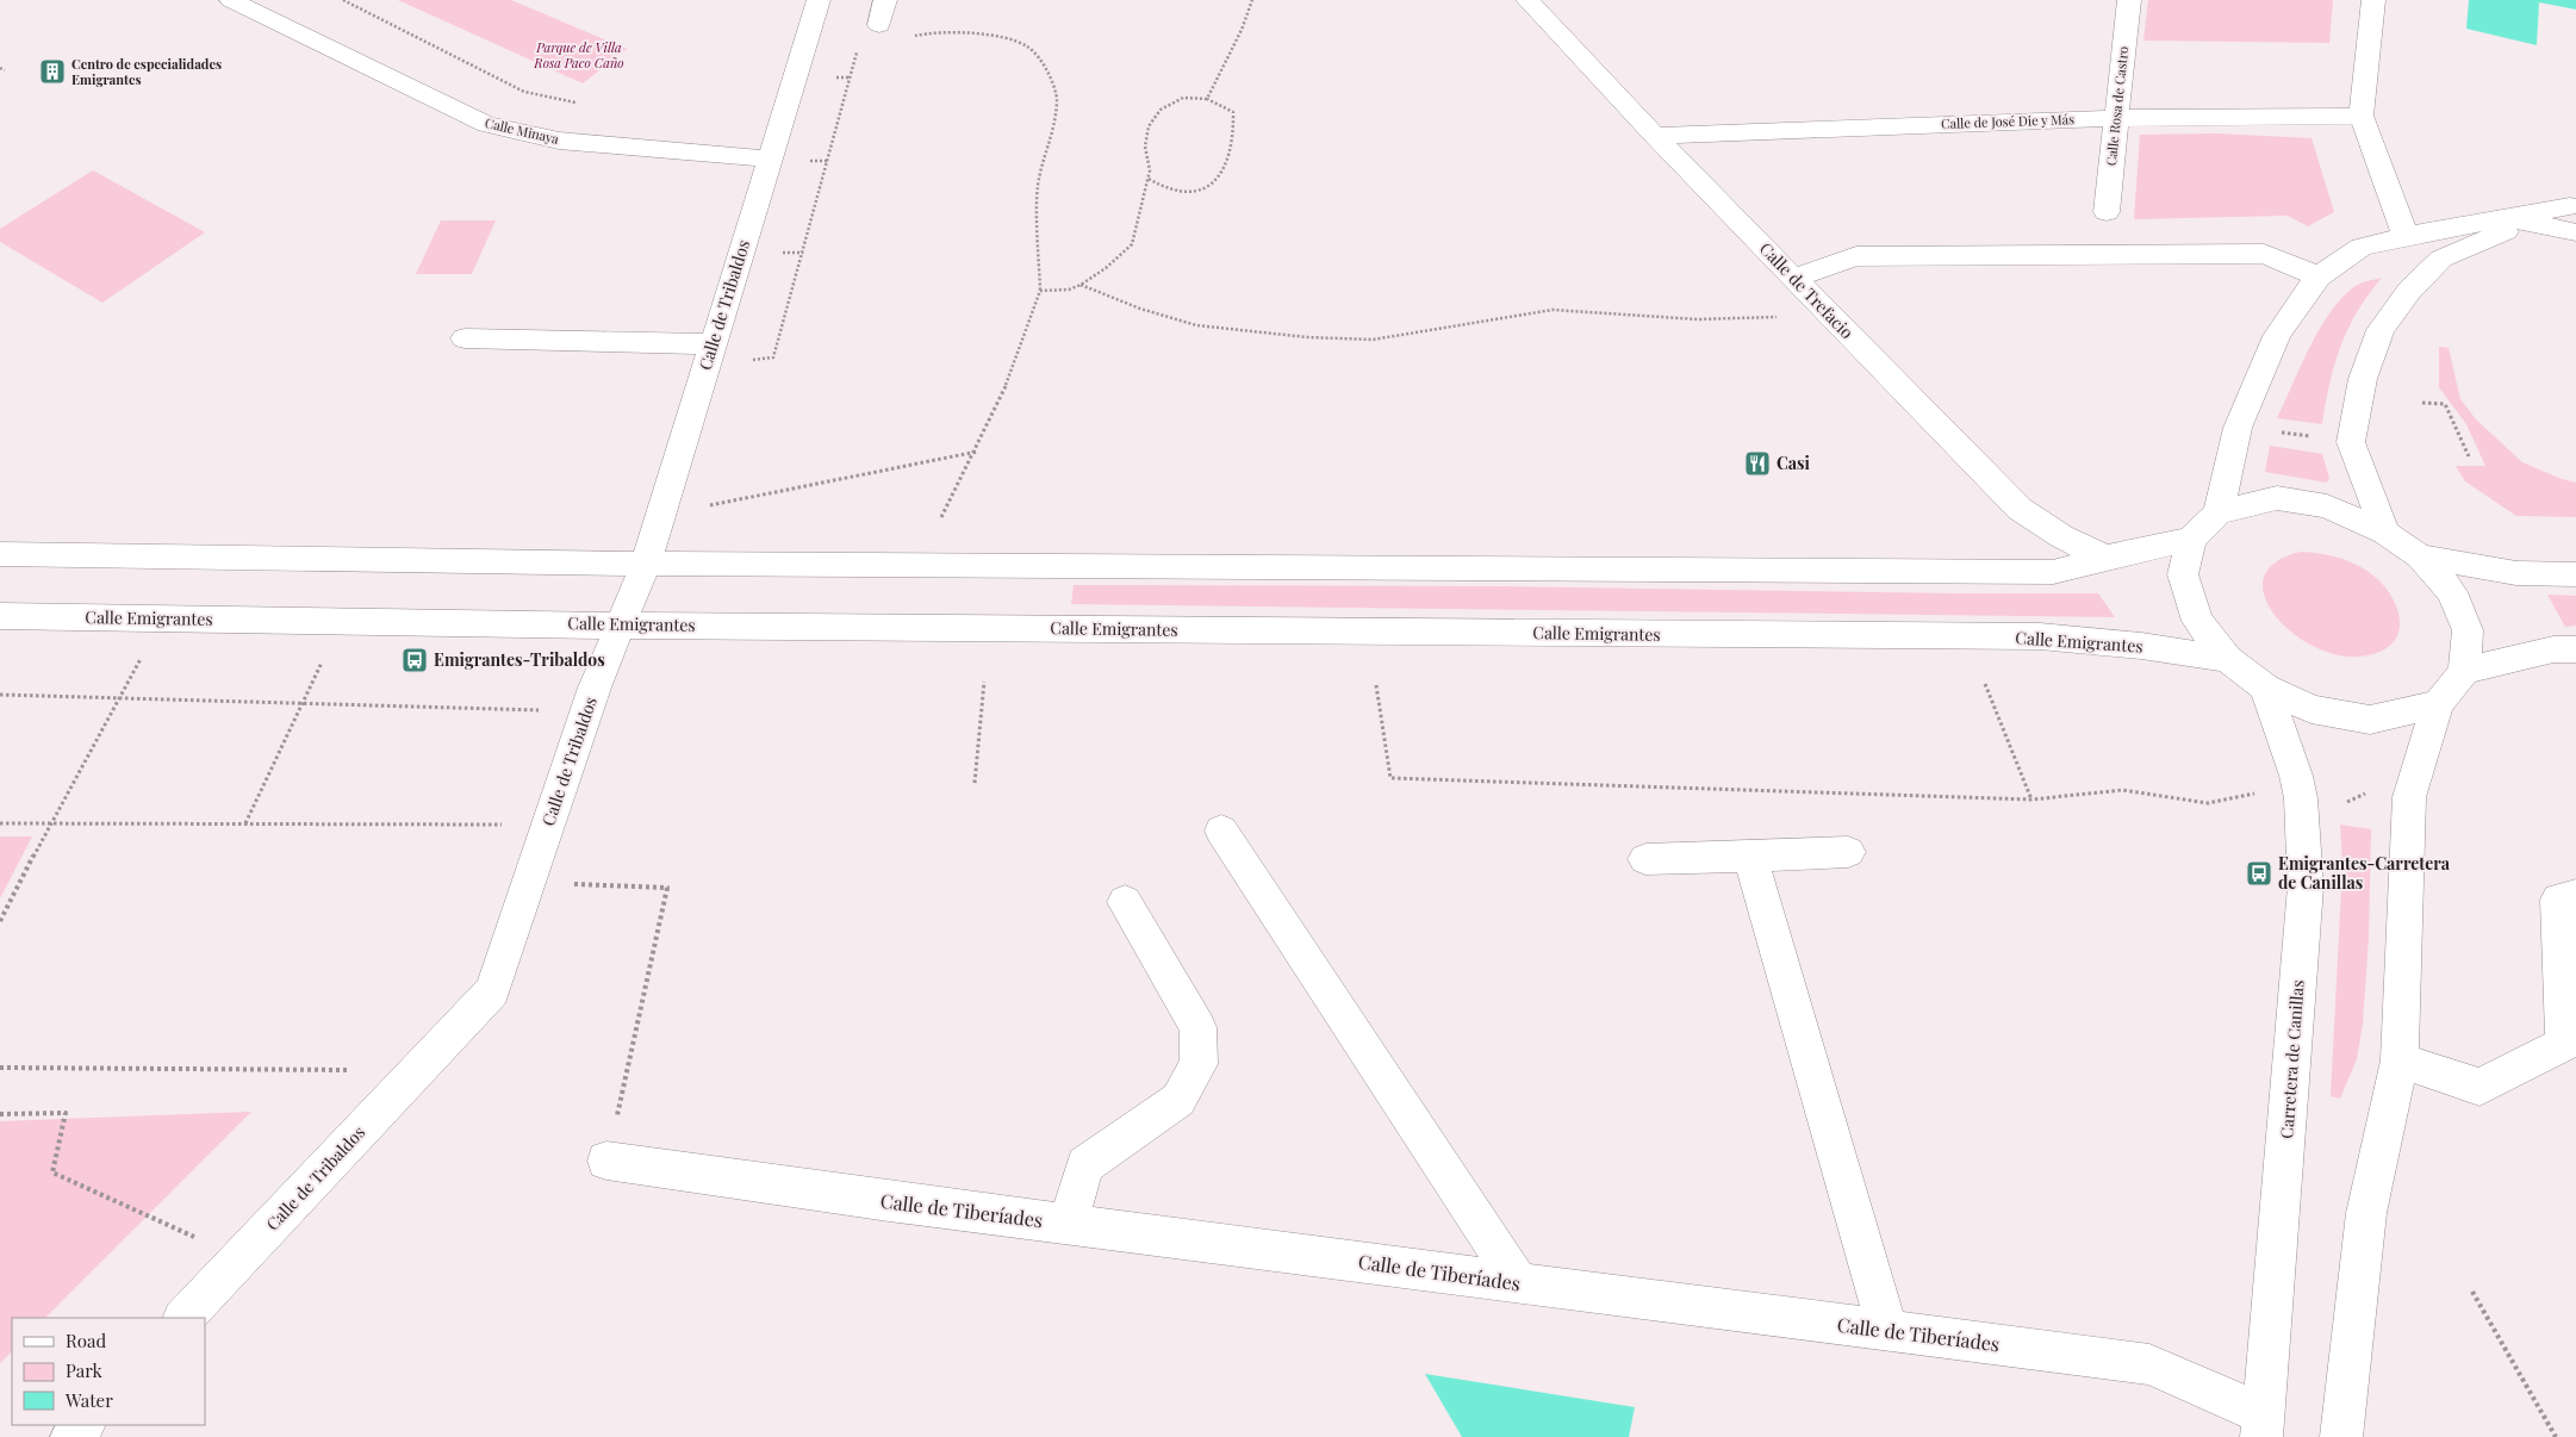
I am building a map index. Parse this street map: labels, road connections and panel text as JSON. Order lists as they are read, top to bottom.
{
  "streets": {
    "street": [
      "Calle Rosa de Castro",
      "Calle de José Die y Más",
      "Calle Minaya",
      "Calle de Trefacio",
      "Calle de Tribaldos",
      "Calle Emigrantes",
      "Carretera de Canillas",
      "Calle de Tiberíades"
    ]
  },
  "crossings": [
    ["Calle Rosa de Castro", "Calle de José Die y Más"],
    ["Calle de José Die y Más", "Calle de Trefacio"],
    ["Calle Minaya", "Calle de Tribaldos"],
    ["Calle de Tribaldos", "Calle Emigrantes"],
    ["Carretera de Canillas", "Calle de Tiberíades"]
  ],
  "parks": ["Parque de Villa Rosa Paco Caño"],
  "places": {
    "building": ["Centro de especialidades Emigrantes"],
    "restaurant": ["Casi"],
    "bus stop": ["Emigrantes-Tribaldos", "Emigrantes-Carretera de Canillas"]
  },
  "legend": ["Road", "Park", "Water"]
}
